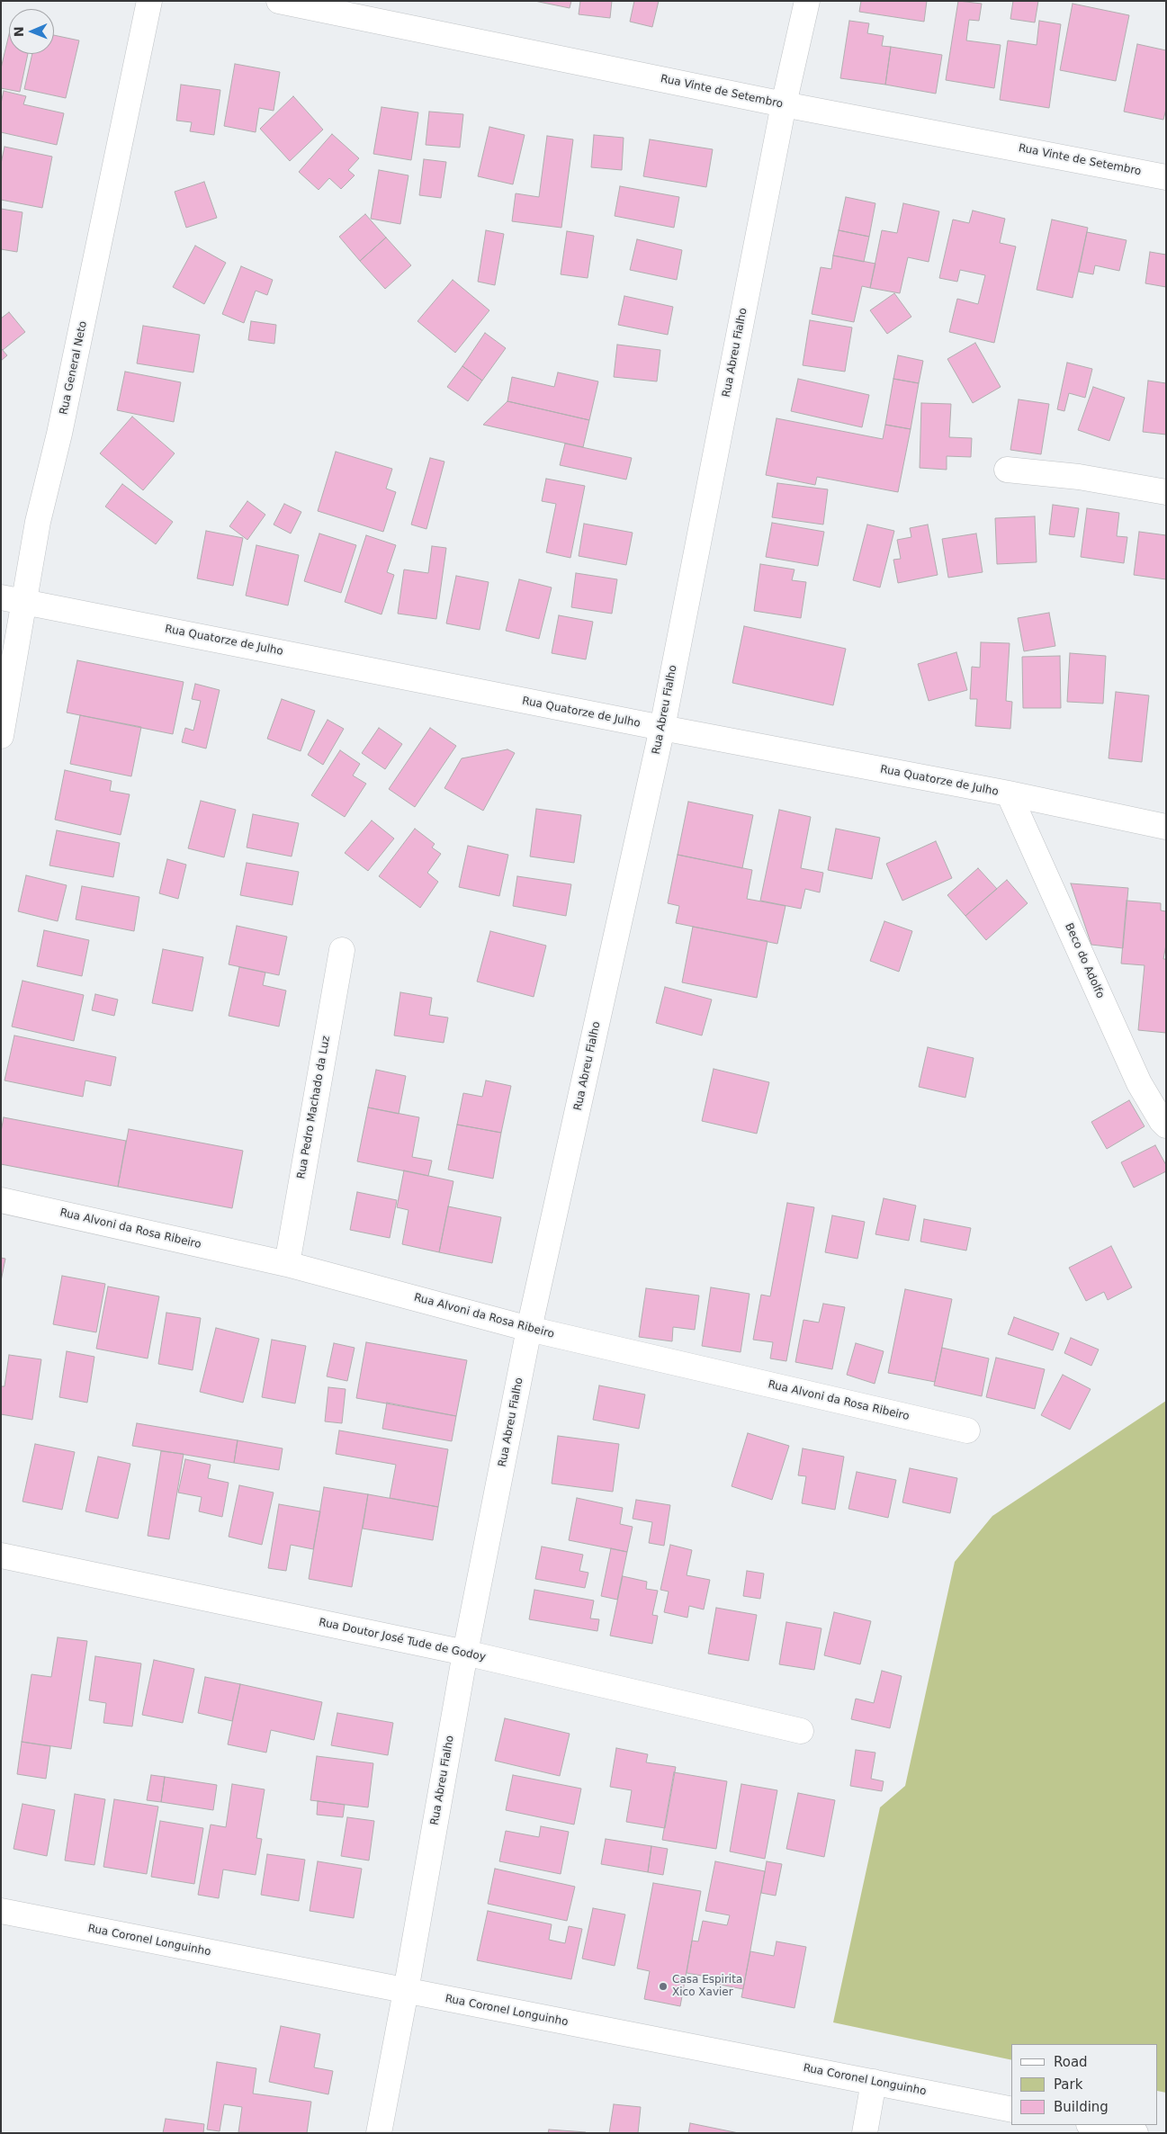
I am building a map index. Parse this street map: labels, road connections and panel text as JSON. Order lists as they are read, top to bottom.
{
  "streets": {
    "street": [
      "Rua Vinte de Setembro",
      "Rua Abreu Fialho",
      "Rua General Neto",
      "Rua Quatorze de Julho",
      "Beco do Adolfo",
      "Rua Pedro Machado da Luz",
      "Rua Alvoni da Rosa Ribeiro",
      "Rua Doutor José Tude de Godoy",
      "Rua Coronel Longuinho"
    ]
  },
  "crossings": [
    ["Rua Vinte de Setembro", "Rua Abreu Fialho"],
    ["Rua Abreu Fialho", "Rua Quatorze de Julho"],
    ["Rua Abreu Fialho", "Rua Alvoni da Rosa Ribeiro"],
    ["Rua Abreu Fialho", "Rua Doutor José Tude de Godoy"],
    ["Rua Abreu Fialho", "Rua Coronel Longuinho"],
    ["Rua General Neto", "Rua Quatorze de Julho"],
    ["Rua Quatorze de Julho", "Beco do Adolfo"],
    ["Rua Pedro Machado da Luz", "Rua Alvoni da Rosa Ribeiro"]
  ],
  "places": ["Casa Espirita Xico Xavier"],
  "legend": ["Road", "Park", "Building"],
  "north": "left"
}
